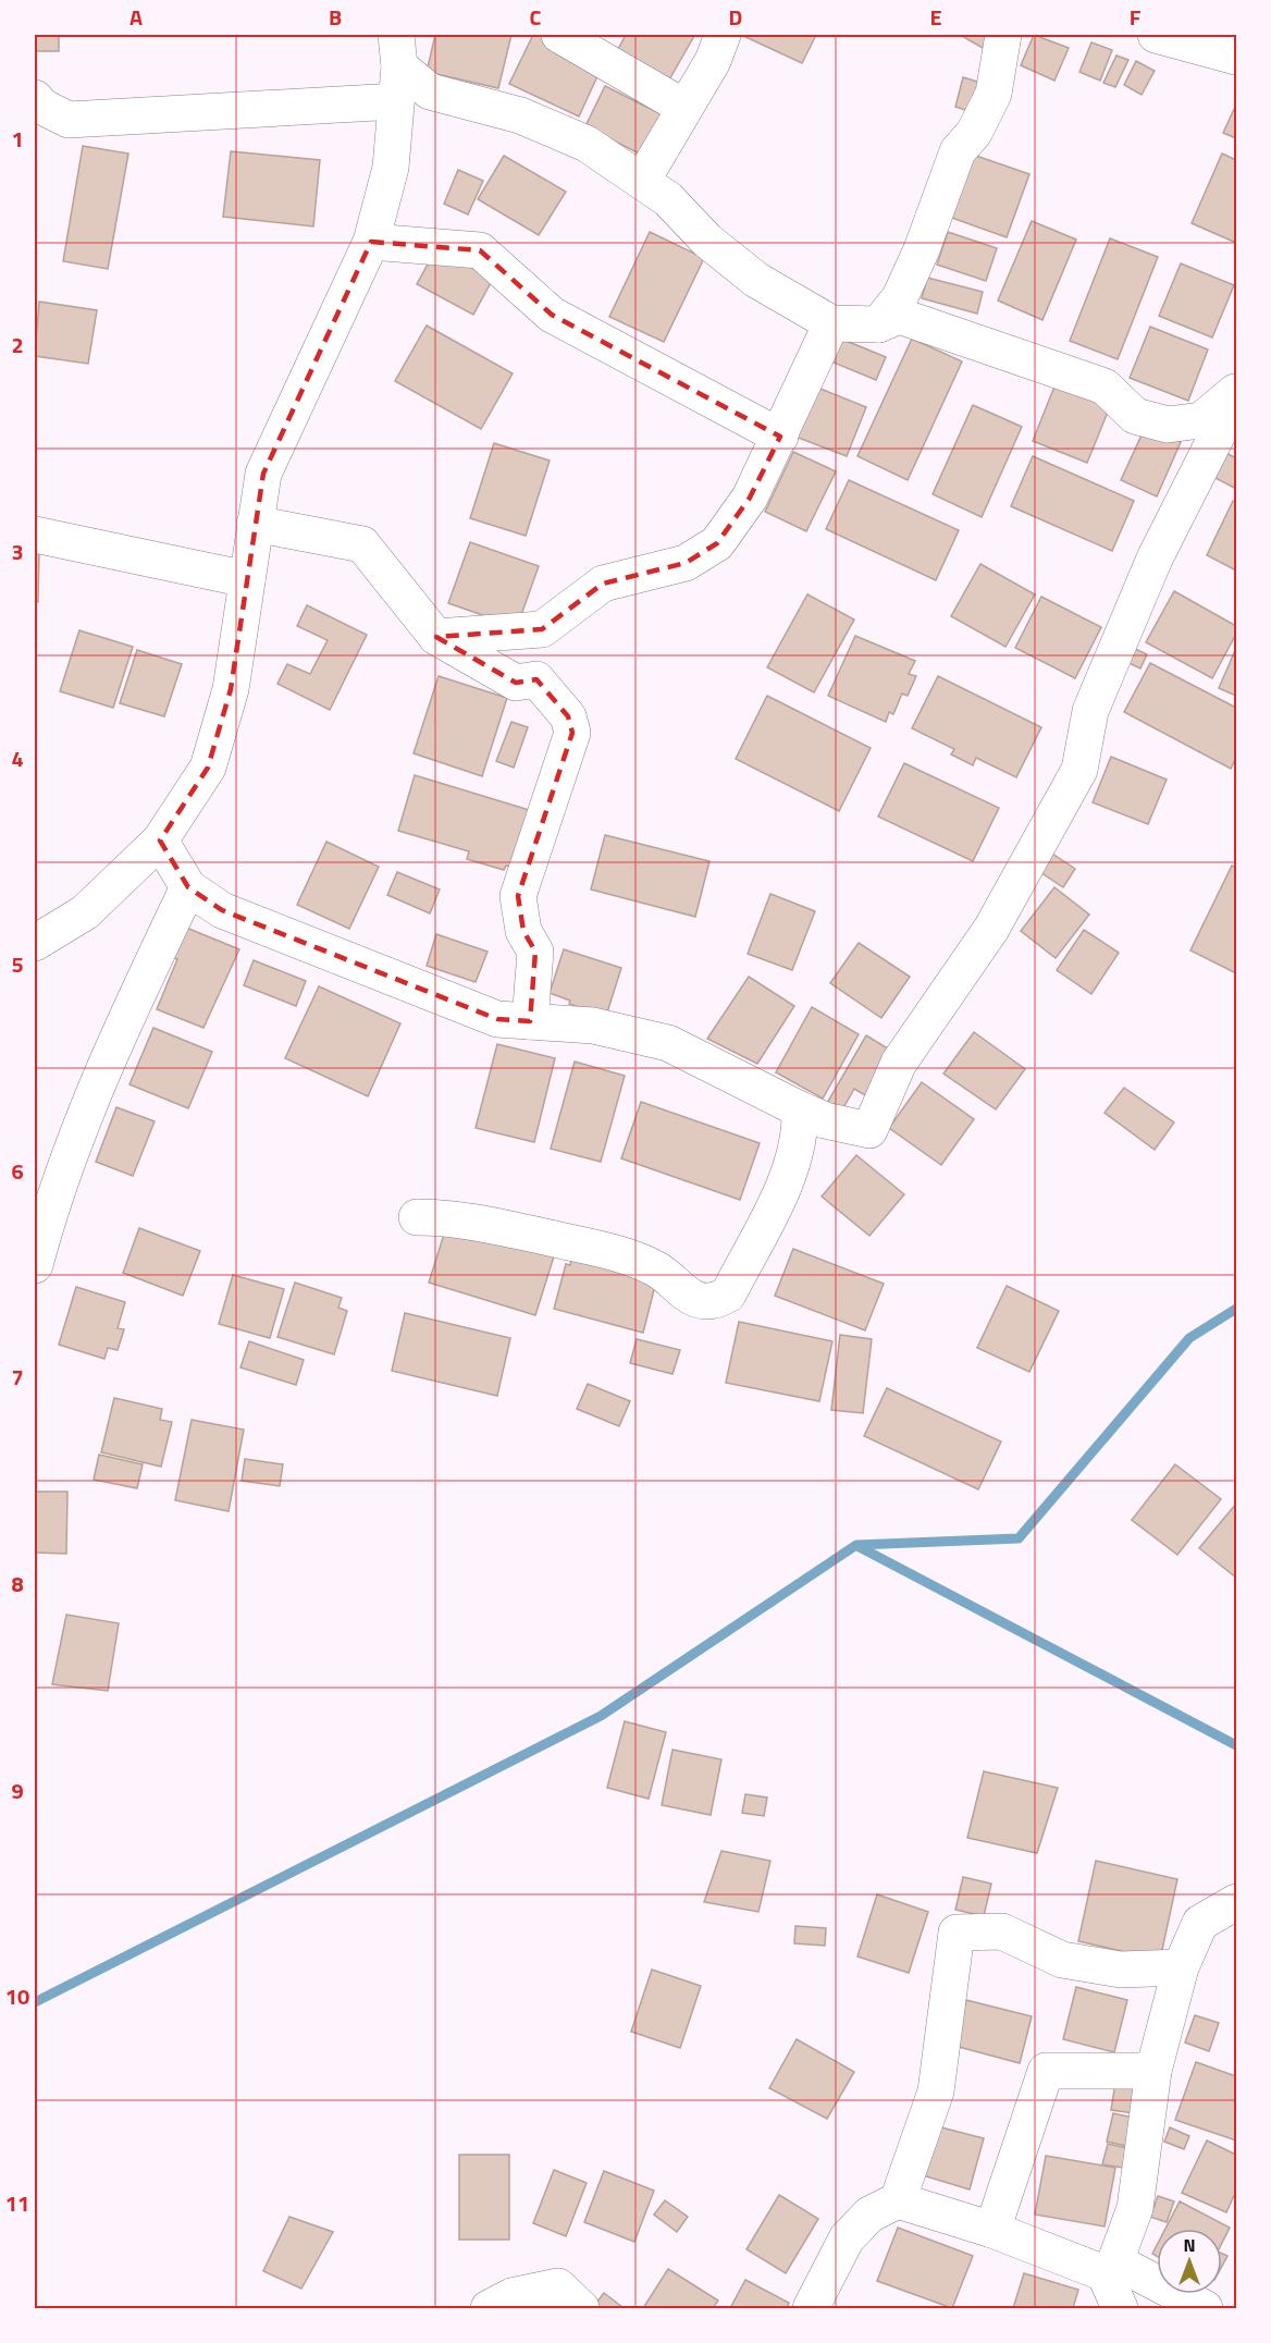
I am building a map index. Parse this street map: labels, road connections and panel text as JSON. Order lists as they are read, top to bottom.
{
  "north": "top",
  "grid": {
    "columns": [
      "A",
      "B",
      "C",
      "D",
      "E",
      "F"
    ],
    "rows": [
      "1",
      "2",
      "3",
      "4",
      "5",
      "6",
      "7",
      "8",
      "9",
      "10",
      "11"
    ]
  }
}
